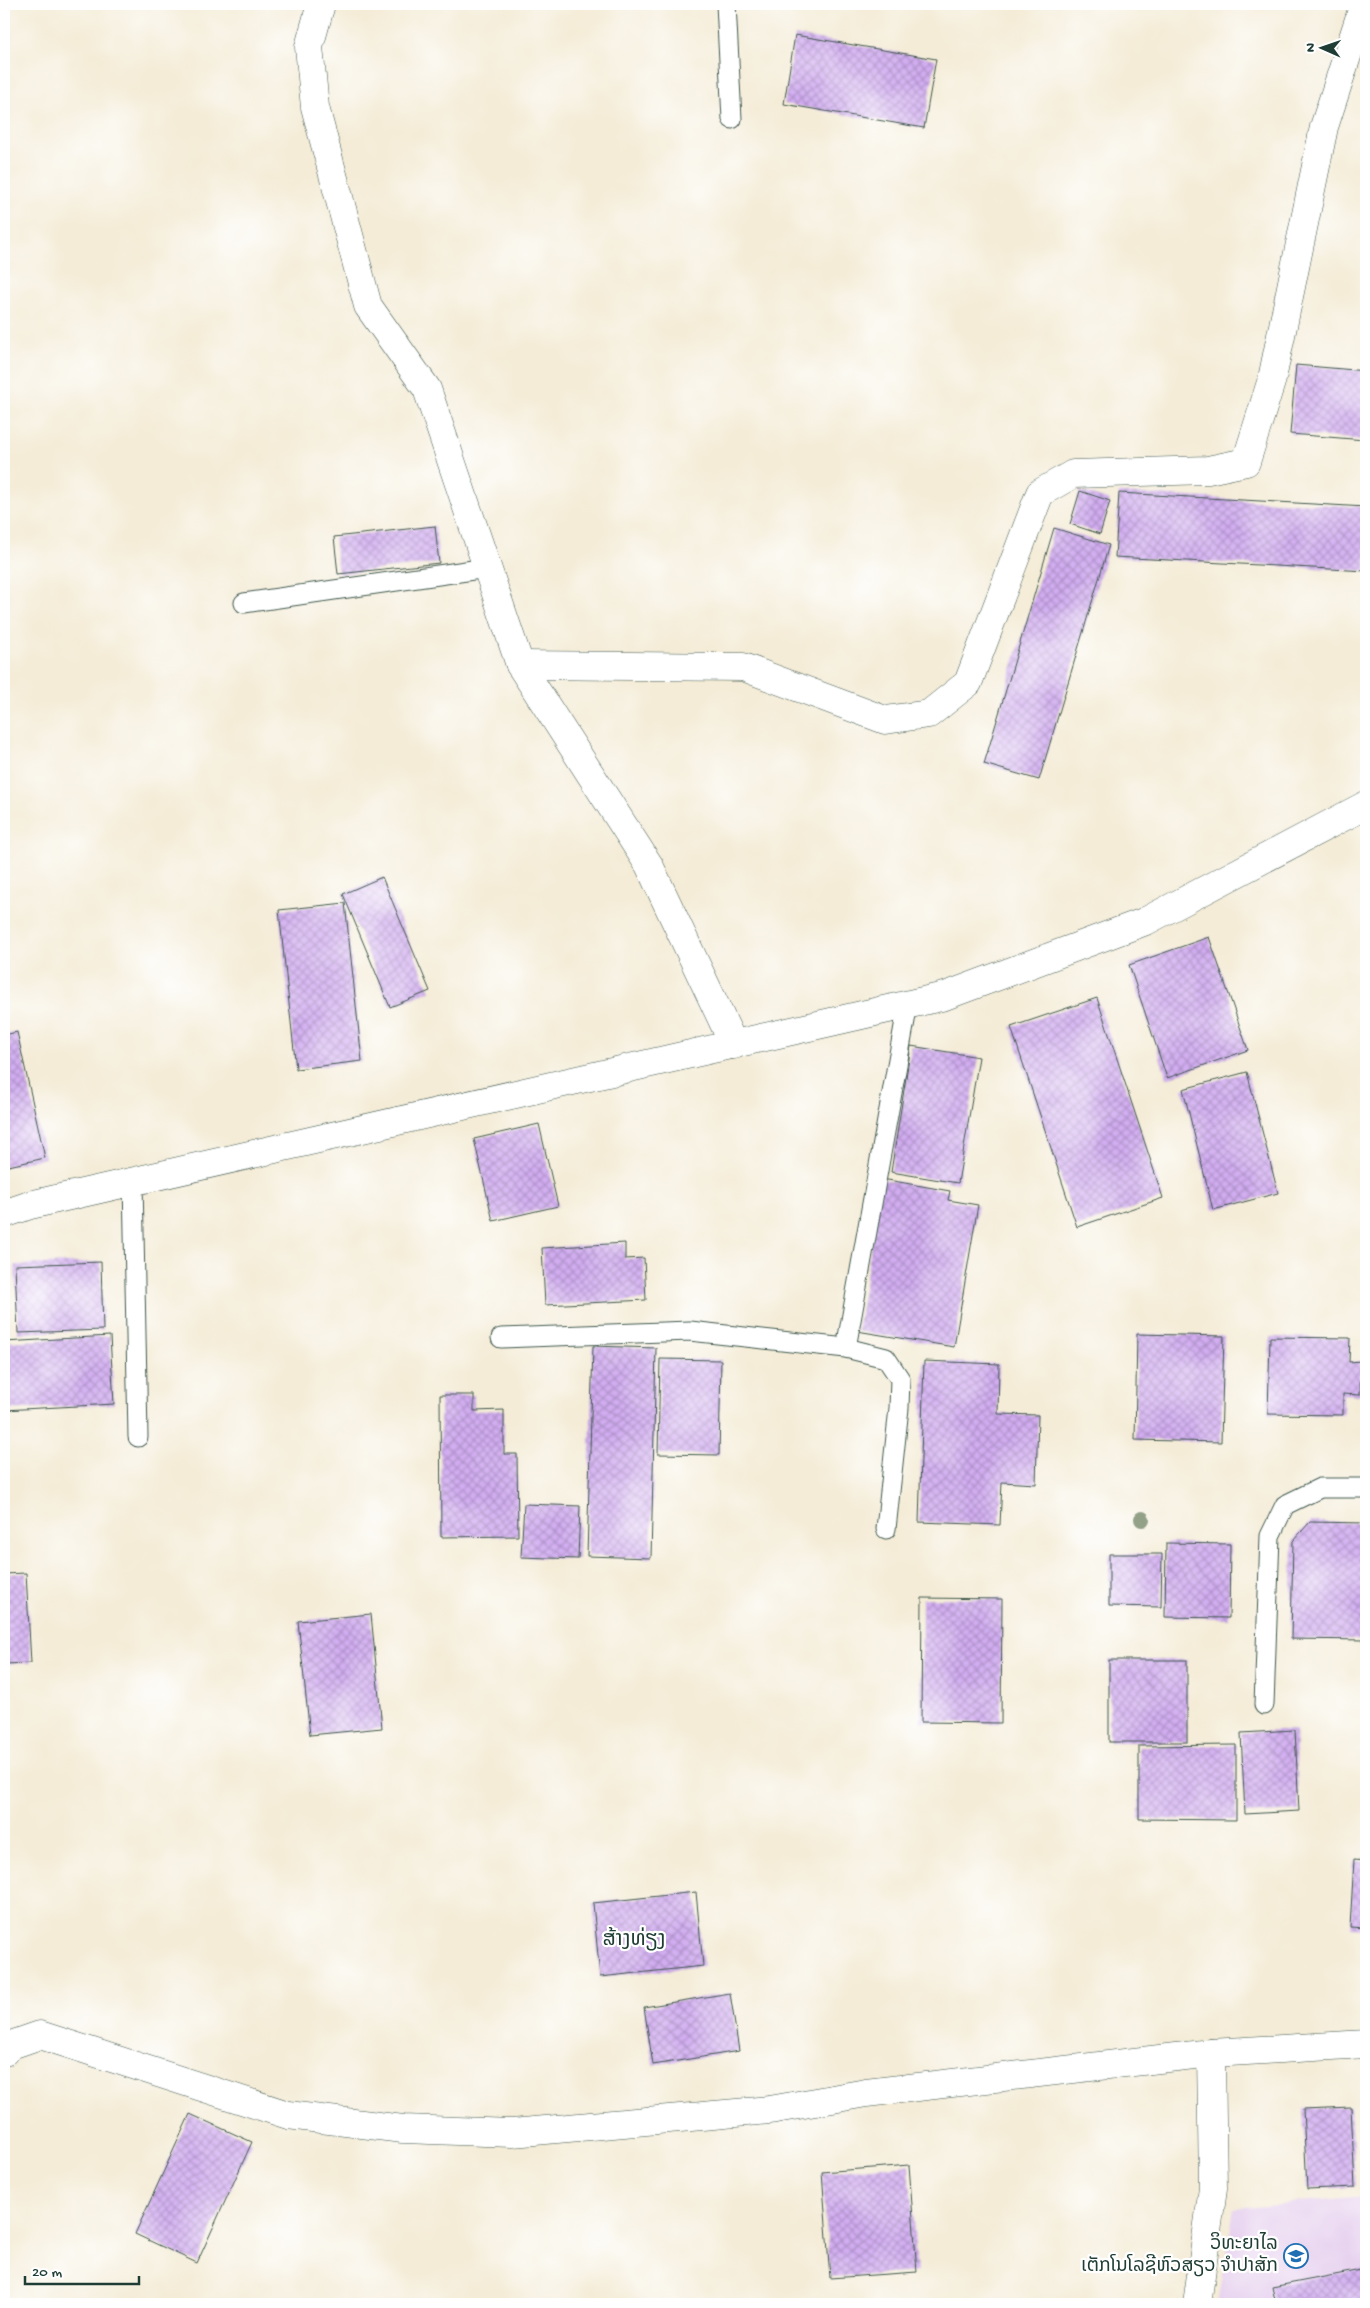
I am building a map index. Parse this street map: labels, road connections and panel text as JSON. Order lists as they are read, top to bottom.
{
  "districts": ["ສ້າງທ່ຽງ"],
  "places": {
    "school or university": ["ວິທະຍາໄລ ເຕັກໂນໂລຊີຫົວສຽວ ຈຳປາສັກ"]
  },
  "scale_bar": "20 m",
  "north": "left"
}
